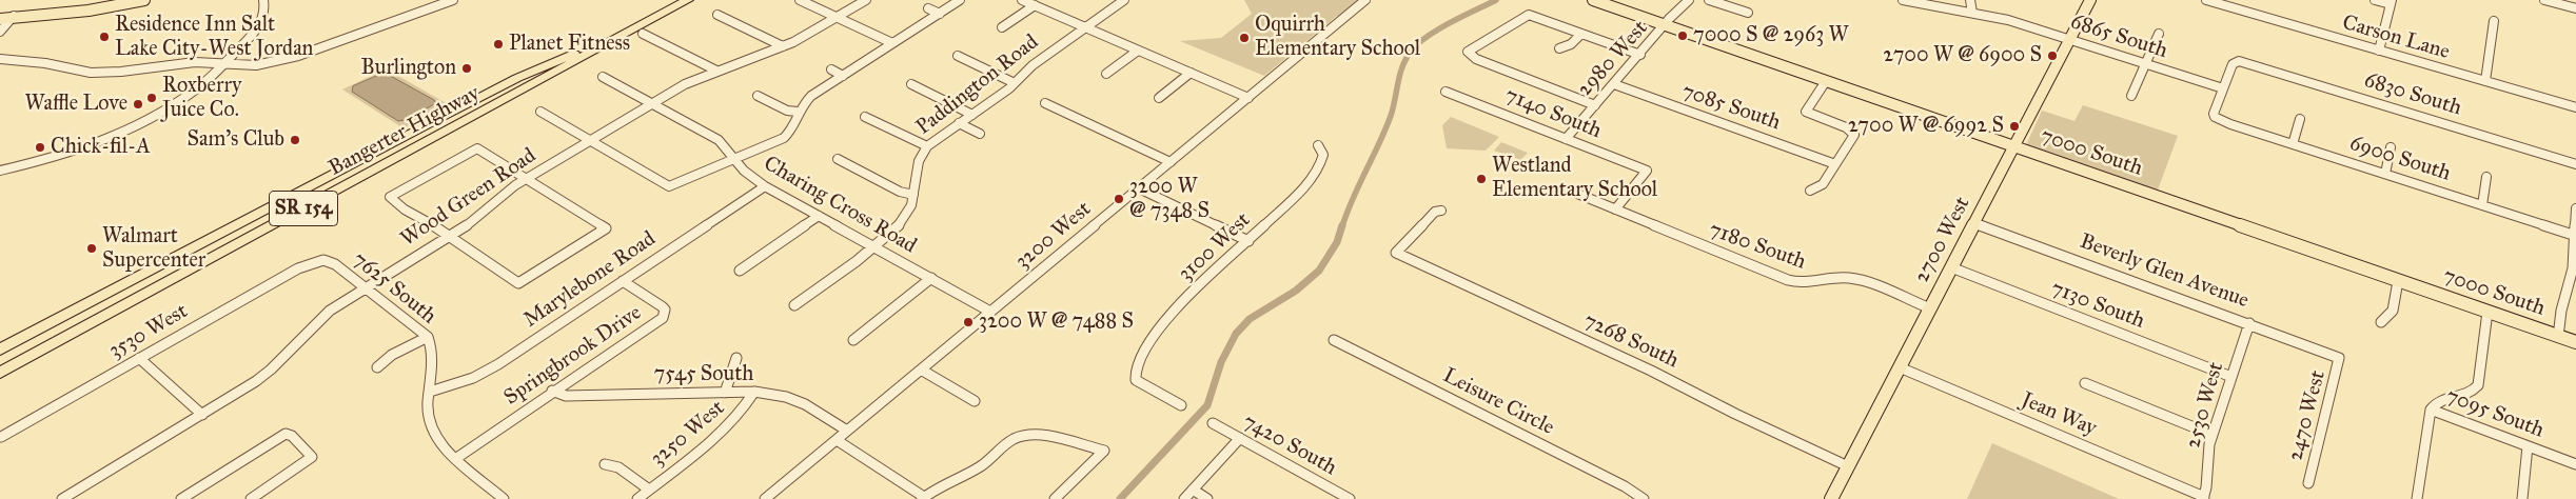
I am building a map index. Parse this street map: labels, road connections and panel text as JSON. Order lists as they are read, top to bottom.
{
  "streets": {
    "highway": ["Bangerter Highway", "SR 154"],
    "main road": ["7000 South", "2700 West"],
    "street": [
      "6865 South",
      "Carson Lane",
      "2980 West",
      "Paddington Road",
      "6830 South",
      "7085 South",
      "7140 South",
      "6900 South",
      "Wood Green Road",
      "Charing Cross Road",
      "3200 West",
      "7180 South",
      "3100 West",
      "Beverly Glen Avenue",
      "Marylebone Road",
      "7625 South",
      "7130 South",
      "3530 West",
      "7268 South",
      "Springbrook Drive",
      "7545 South",
      "Leisure Circle",
      "2530 West",
      "7095 South",
      "Jean Way",
      "2470 West",
      "3250 West",
      "7420 South"
    ]
  },
  "crossings": [
    ["6865 South", "6900 South"],
    ["6865 South", "2700 West"],
    ["2980 West", "7085 South"],
    ["2980 West", "7140 South"],
    ["2980 West", "7000 South"],
    ["Paddington Road", "Charing Cross Road"],
    ["7140 South", "7180 South"],
    ["7000 South", "2700 West"],
    ["Wood Green Road", "Charing Cross Road"],
    ["Wood Green Road", "7625 South"],
    ["Charing Cross Road", "3200 West"],
    ["Charing Cross Road", "Marylebone Road"],
    ["3200 West", "7545 South"],
    ["2700 West", "7180 South"],
    ["2700 West", "Beverly Glen Avenue"],
    ["2700 West", "7130 South"],
    ["2700 West", "7268 South"],
    ["2700 West", "Jean Way"],
    ["Beverly Glen Avenue", "2530 West"],
    ["Beverly Glen Avenue", "2470 West"],
    ["Marylebone Road", "7625 South"],
    ["Marylebone Road", "Springbrook Drive"],
    ["7625 South", "3530 West"],
    ["7625 South", "Springbrook Drive"],
    ["7130 South", "2530 West"],
    ["Springbrook Drive", "7545 South"],
    ["7545 South", "3250 West"],
    ["2530 West", "Jean Way"]
  ],
  "places": [
    "7000 S @ 2963 W",
    "Residence Inn Salt Lake City-West Jordan",
    "Oquirrh Elementary School",
    "Planet Fitness",
    "2700 W @ 6900 S",
    "Burlington",
    "Roxberry Juice Co.",
    "Waffle Love",
    "2700 W @ 6992 S",
    "Sam's Club",
    "Chick-fil-A",
    "Westland Elementary School",
    "3200 W @ 7348 S",
    "Walmart Supercenter",
    "3200 W @ 7488 S"
  ]
}
